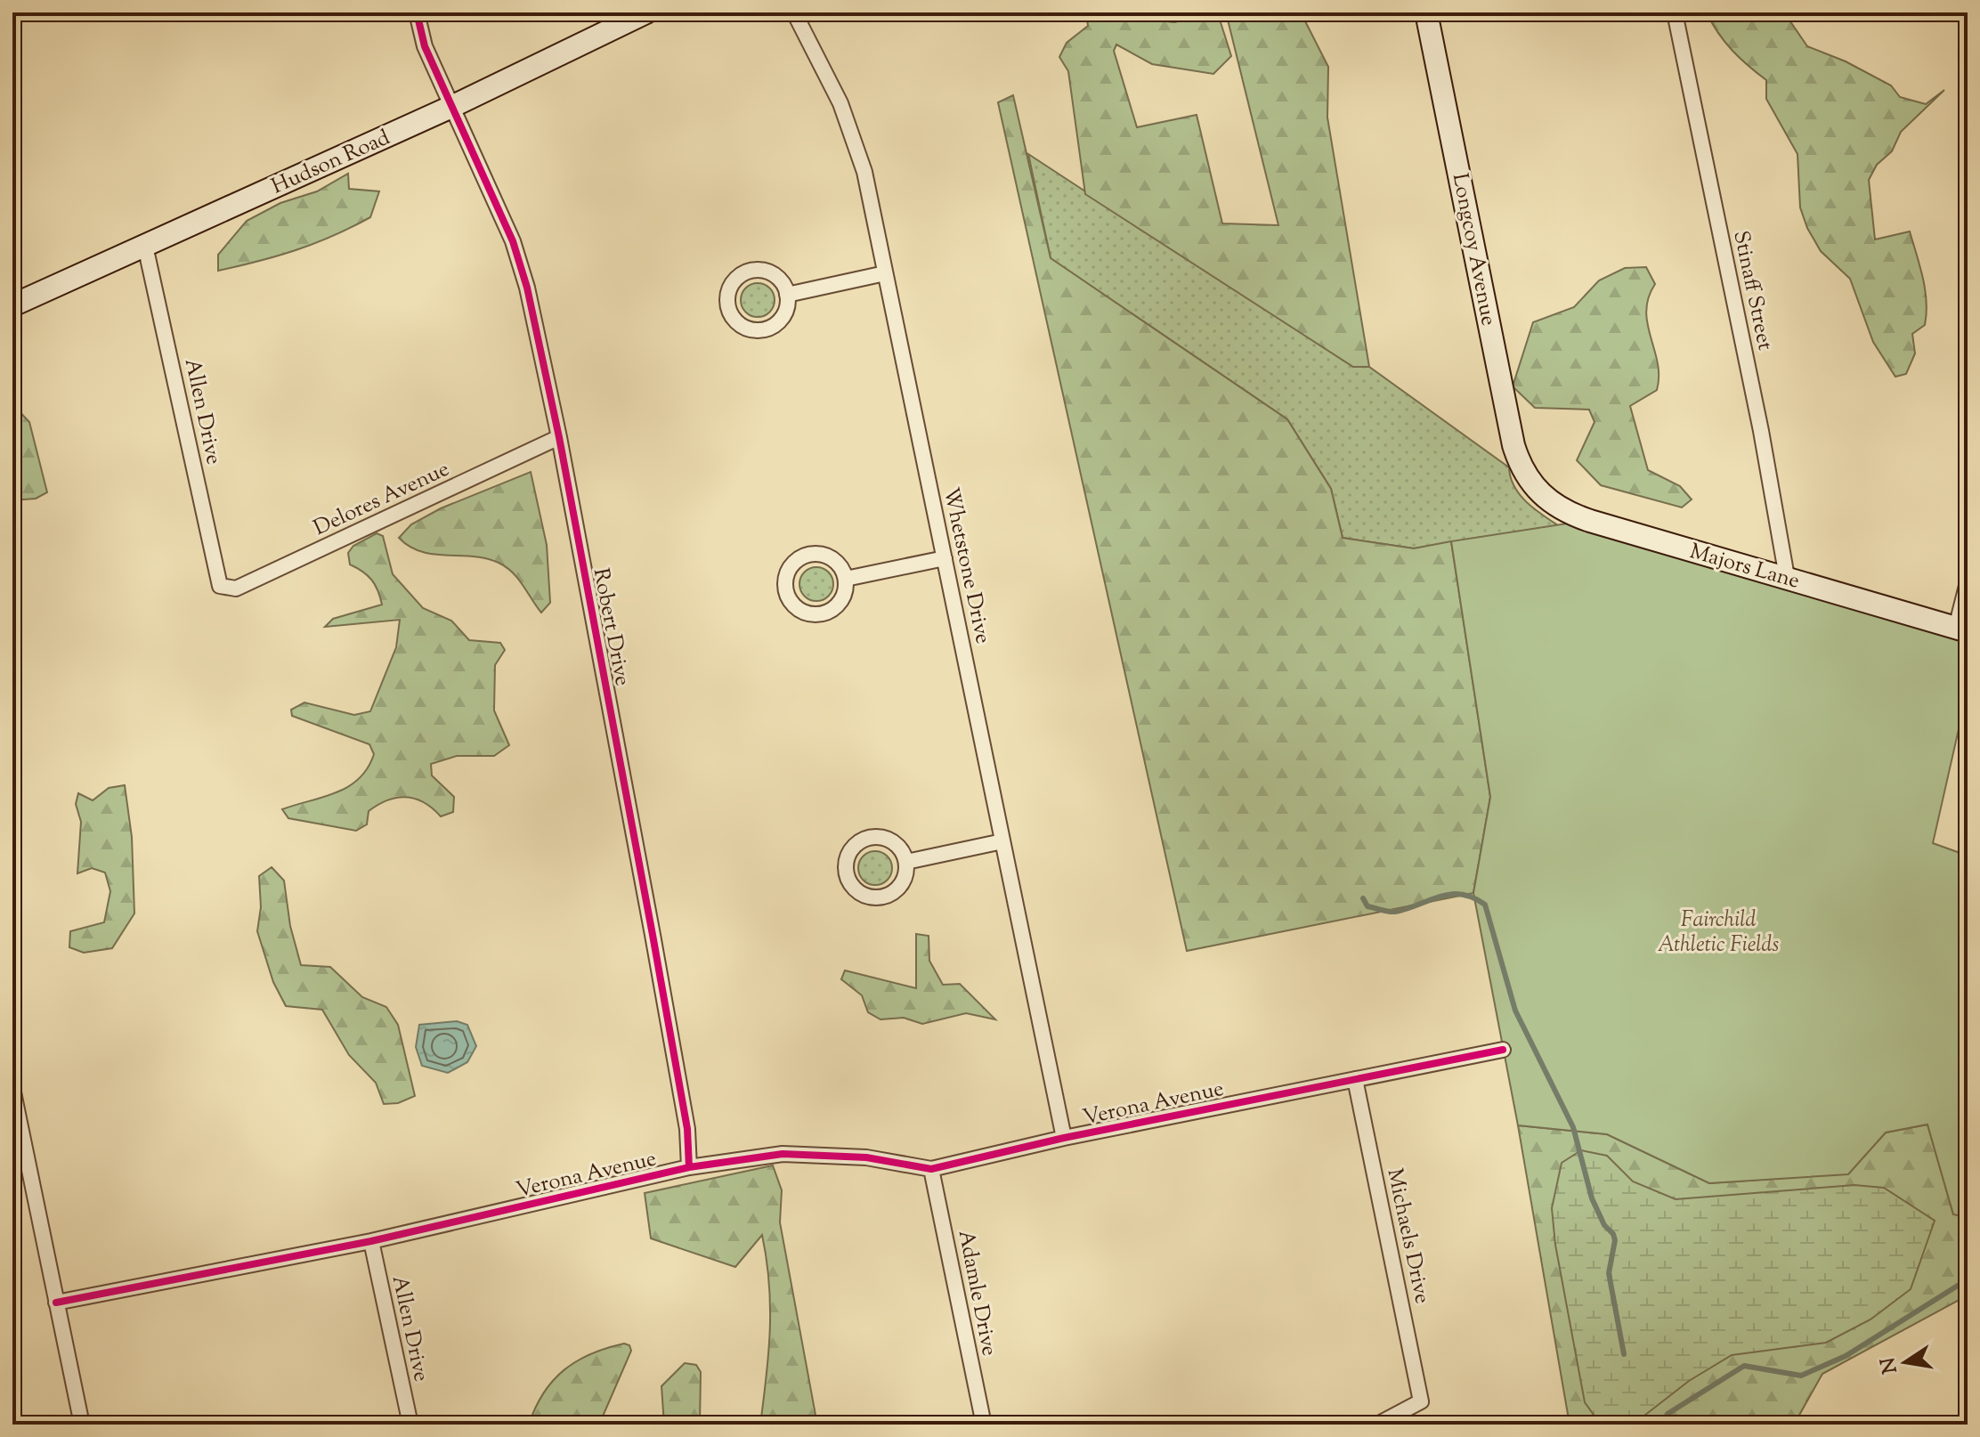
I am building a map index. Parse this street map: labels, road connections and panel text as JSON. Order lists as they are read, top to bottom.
{
  "streets": {
    "street": [
      "Hudson Road",
      "Longcoy Avenue",
      "Stinaff Street",
      "Allen Drive",
      "Delores Avenue",
      "Whetstone Drive",
      "Majors Lane",
      "Robert Drive",
      "Verona Avenue",
      "Michaels Drive",
      "Adamle Drive"
    ]
  },
  "crossings": [
    ["Hudson Road", "Allen Drive"],
    ["Hudson Road", "Robert Drive"],
    ["Longcoy Avenue", "Majors Lane"],
    ["Stinaff Street", "Majors Lane"],
    ["Allen Drive", "Delores Avenue"],
    ["Allen Drive", "Verona Avenue"],
    ["Delores Avenue", "Robert Drive"],
    ["Whetstone Drive", "Verona Avenue"],
    ["Robert Drive", "Verona Avenue"],
    ["Verona Avenue", "Michaels Drive"],
    ["Verona Avenue", "Adamle Drive"]
  ],
  "parks": ["Fairchild Athletic Fields"],
  "north": "left"
}
